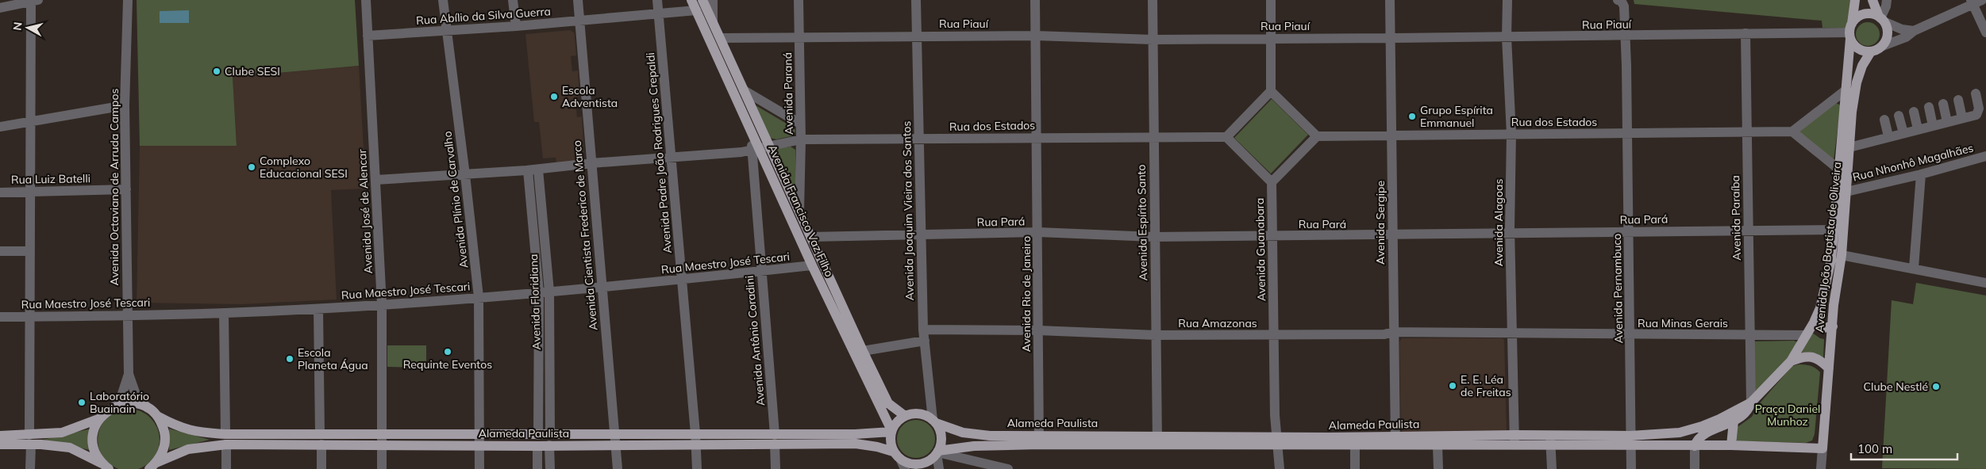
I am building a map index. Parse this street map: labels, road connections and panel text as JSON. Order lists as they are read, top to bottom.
{
  "streets": {
    "main road": ["Avenida Francisco Vaz Filho", "Avenida João Baptista de Oliveira", "Alameda Paulista"],
    "street": [
      "Rua Abílio da Silva Guerra",
      "Rua Piauí",
      "Avenida Paraná",
      "Rua dos Estados",
      "Avenida Padre João Rodrigues Crepaldi",
      "Rua Nhonhô Magalhães",
      "Rua Luiz Batelli",
      "Avenida Octaviano de Arruda Campos",
      "Avenida Plínio de Carvalho",
      "Avenida Joaquim Vieira dos Santos",
      "Avenida José de Alencar",
      "Avenida Paraíba",
      "Rua Pará",
      "Avenida Espírito Santo",
      "Avenida Sergipe",
      "Avenida Alagoas",
      "Avenida Cientista Frederico de Marco",
      "Avenida Guanabara",
      "Rua Maestro José Tescari",
      "Avenida Pernambuco",
      "Avenida Rio de Janeiro",
      "Avenida Floridiana",
      "Rua Amazonas",
      "Rua Minas Gerais",
      "Avenida Antônio Coradini"
    ]
  },
  "crossings": [
    ["Rua Abílio da Silva Guerra", "Avenida Padre João Rodrigues Crepaldi"],
    ["Rua Abílio da Silva Guerra", "Avenida Plínio de Carvalho"],
    ["Rua Abílio da Silva Guerra", "Avenida Francisco Vaz Filho"],
    ["Rua Abílio da Silva Guerra", "Avenida José de Alencar"],
    ["Rua Abílio da Silva Guerra", "Avenida Cientista Frederico de Marco"],
    ["Rua Piauí", "Avenida Paraná"],
    ["Rua Piauí", "Avenida Francisco Vaz Filho"],
    ["Rua Piauí", "Avenida Joaquim Vieira dos Santos"],
    ["Rua Piauí", "Avenida Paraíba"],
    ["Rua Piauí", "Avenida Espírito Santo"],
    ["Rua Piauí", "Avenida Sergipe"],
    ["Rua Piauí", "Avenida Alagoas"],
    ["Rua Piauí", "Avenida João Baptista de Oliveira"],
    ["Rua Piauí", "Avenida Pernambuco"],
    ["Rua Piauí", "Avenida Rio de Janeiro"],
    ["Avenida Paraná", "Rua dos Estados"],
    ["Avenida Paraná", "Avenida Francisco Vaz Filho"],
    ["Rua dos Estados", "Avenida Padre João Rodrigues Crepaldi"],
    ["Rua dos Estados", "Avenida Plínio de Carvalho"],
    ["Rua dos Estados", "Avenida Francisco Vaz Filho"],
    ["Rua dos Estados", "Avenida Joaquim Vieira dos Santos"],
    ["Rua dos Estados", "Avenida José de Alencar"],
    ["Rua dos Estados", "Avenida Paraíba"],
    ["Rua dos Estados", "Avenida Espírito Santo"],
    ["Rua dos Estados", "Avenida Sergipe"],
    ["Rua dos Estados", "Avenida Alagoas"],
    ["Rua dos Estados", "Avenida Cientista Frederico de Marco"],
    ["Rua dos Estados", "Avenida Pernambuco"],
    ["Rua dos Estados", "Avenida Rio de Janeiro"],
    ["Rua dos Estados", "Avenida Floridiana"],
    ["Rua dos Estados", "Avenida Antônio Coradini"],
    ["Avenida Padre João Rodrigues Crepaldi", "Rua Maestro José Tescari"],
    ["Avenida Padre João Rodrigues Crepaldi", "Alameda Paulista"],
    ["Rua Nhonhô Magalhães", "Avenida João Baptista de Oliveira"],
    ["Rua Luiz Batelli", "Avenida Octaviano de Arruda Campos"],
    ["Avenida Octaviano de Arruda Campos", "Rua Maestro José Tescari"],
    ["Avenida Octaviano de Arruda Campos", "Alameda Paulista"],
    ["Avenida Plínio de Carvalho", "Rua Maestro José Tescari"],
    ["Avenida Plínio de Carvalho", "Alameda Paulista"],
    ["Avenida Francisco Vaz Filho", "Avenida Joaquim Vieira dos Santos"],
    ["Avenida Francisco Vaz Filho", "Rua Pará"],
    ["Avenida Francisco Vaz Filho", "Rua Maestro José Tescari"],
    ["Avenida Francisco Vaz Filho", "Avenida Antônio Coradini"],
    ["Avenida Francisco Vaz Filho", "Alameda Paulista"],
    ["Avenida Joaquim Vieira dos Santos", "Rua Pará"],
    ["Avenida Joaquim Vieira dos Santos", "Rua Amazonas"],
    ["Avenida Joaquim Vieira dos Santos", "Alameda Paulista"],
    ["Avenida José de Alencar", "Rua Maestro José Tescari"],
    ["Avenida José de Alencar", "Alameda Paulista"],
    ["Avenida Paraíba", "Rua Pará"],
    ["Avenida Paraíba", "Rua Minas Gerais"],
    ["Avenida Paraíba", "Alameda Paulista"],
    ["Rua Pará", "Avenida Espírito Santo"],
    ["Rua Pará", "Avenida Sergipe"],
    ["Rua Pará", "Avenida Alagoas"],
    ["Rua Pará", "Avenida João Baptista de Oliveira"],
    ["Rua Pará", "Avenida Guanabara"],
    ["Rua Pará", "Avenida Pernambuco"],
    ["Rua Pará", "Avenida Rio de Janeiro"],
    ["Avenida Espírito Santo", "Rua Amazonas"],
    ["Avenida Espírito Santo", "Alameda Paulista"],
    ["Avenida Sergipe", "Rua Amazonas"],
    ["Avenida Sergipe", "Alameda Paulista"],
    ["Avenida Alagoas", "Rua Amazonas"],
    ["Avenida Alagoas", "Rua Minas Gerais"],
    ["Avenida Alagoas", "Alameda Paulista"],
    ["Avenida Cientista Frederico de Marco", "Rua Maestro José Tescari"],
    ["Avenida Cientista Frederico de Marco", "Alameda Paulista"],
    ["Avenida João Baptista de Oliveira", "Rua Minas Gerais"],
    ["Avenida João Baptista de Oliveira", "Alameda Paulista"],
    ["Avenida Guanabara", "Rua Amazonas"],
    ["Avenida Guanabara", "Alameda Paulista"],
    ["Rua Maestro José Tescari", "Avenida Floridiana"],
    ["Rua Maestro José Tescari", "Avenida Antônio Coradini"],
    ["Avenida Pernambuco", "Rua Minas Gerais"],
    ["Avenida Pernambuco", "Alameda Paulista"],
    ["Avenida Rio de Janeiro", "Rua Amazonas"],
    ["Avenida Rio de Janeiro", "Alameda Paulista"],
    ["Avenida Floridiana", "Alameda Paulista"],
    ["Rua Amazonas", "Rua Minas Gerais"],
    ["Avenida Antônio Coradini", "Alameda Paulista"]
  ],
  "parks": ["Praça Daniel Munhoz"],
  "places": [
    "Clube SESI",
    "Escola Adventista",
    "Grupo Espírita Emmanuel",
    "Complexo Educacional SESI",
    "Requinte Eventos",
    "Escola Planeta Água",
    "E. E. Léa de Freitas",
    "Clube Nestlé",
    "Laboratório Buainain"
  ],
  "scale_bar": "100 m",
  "north": "left"
}
